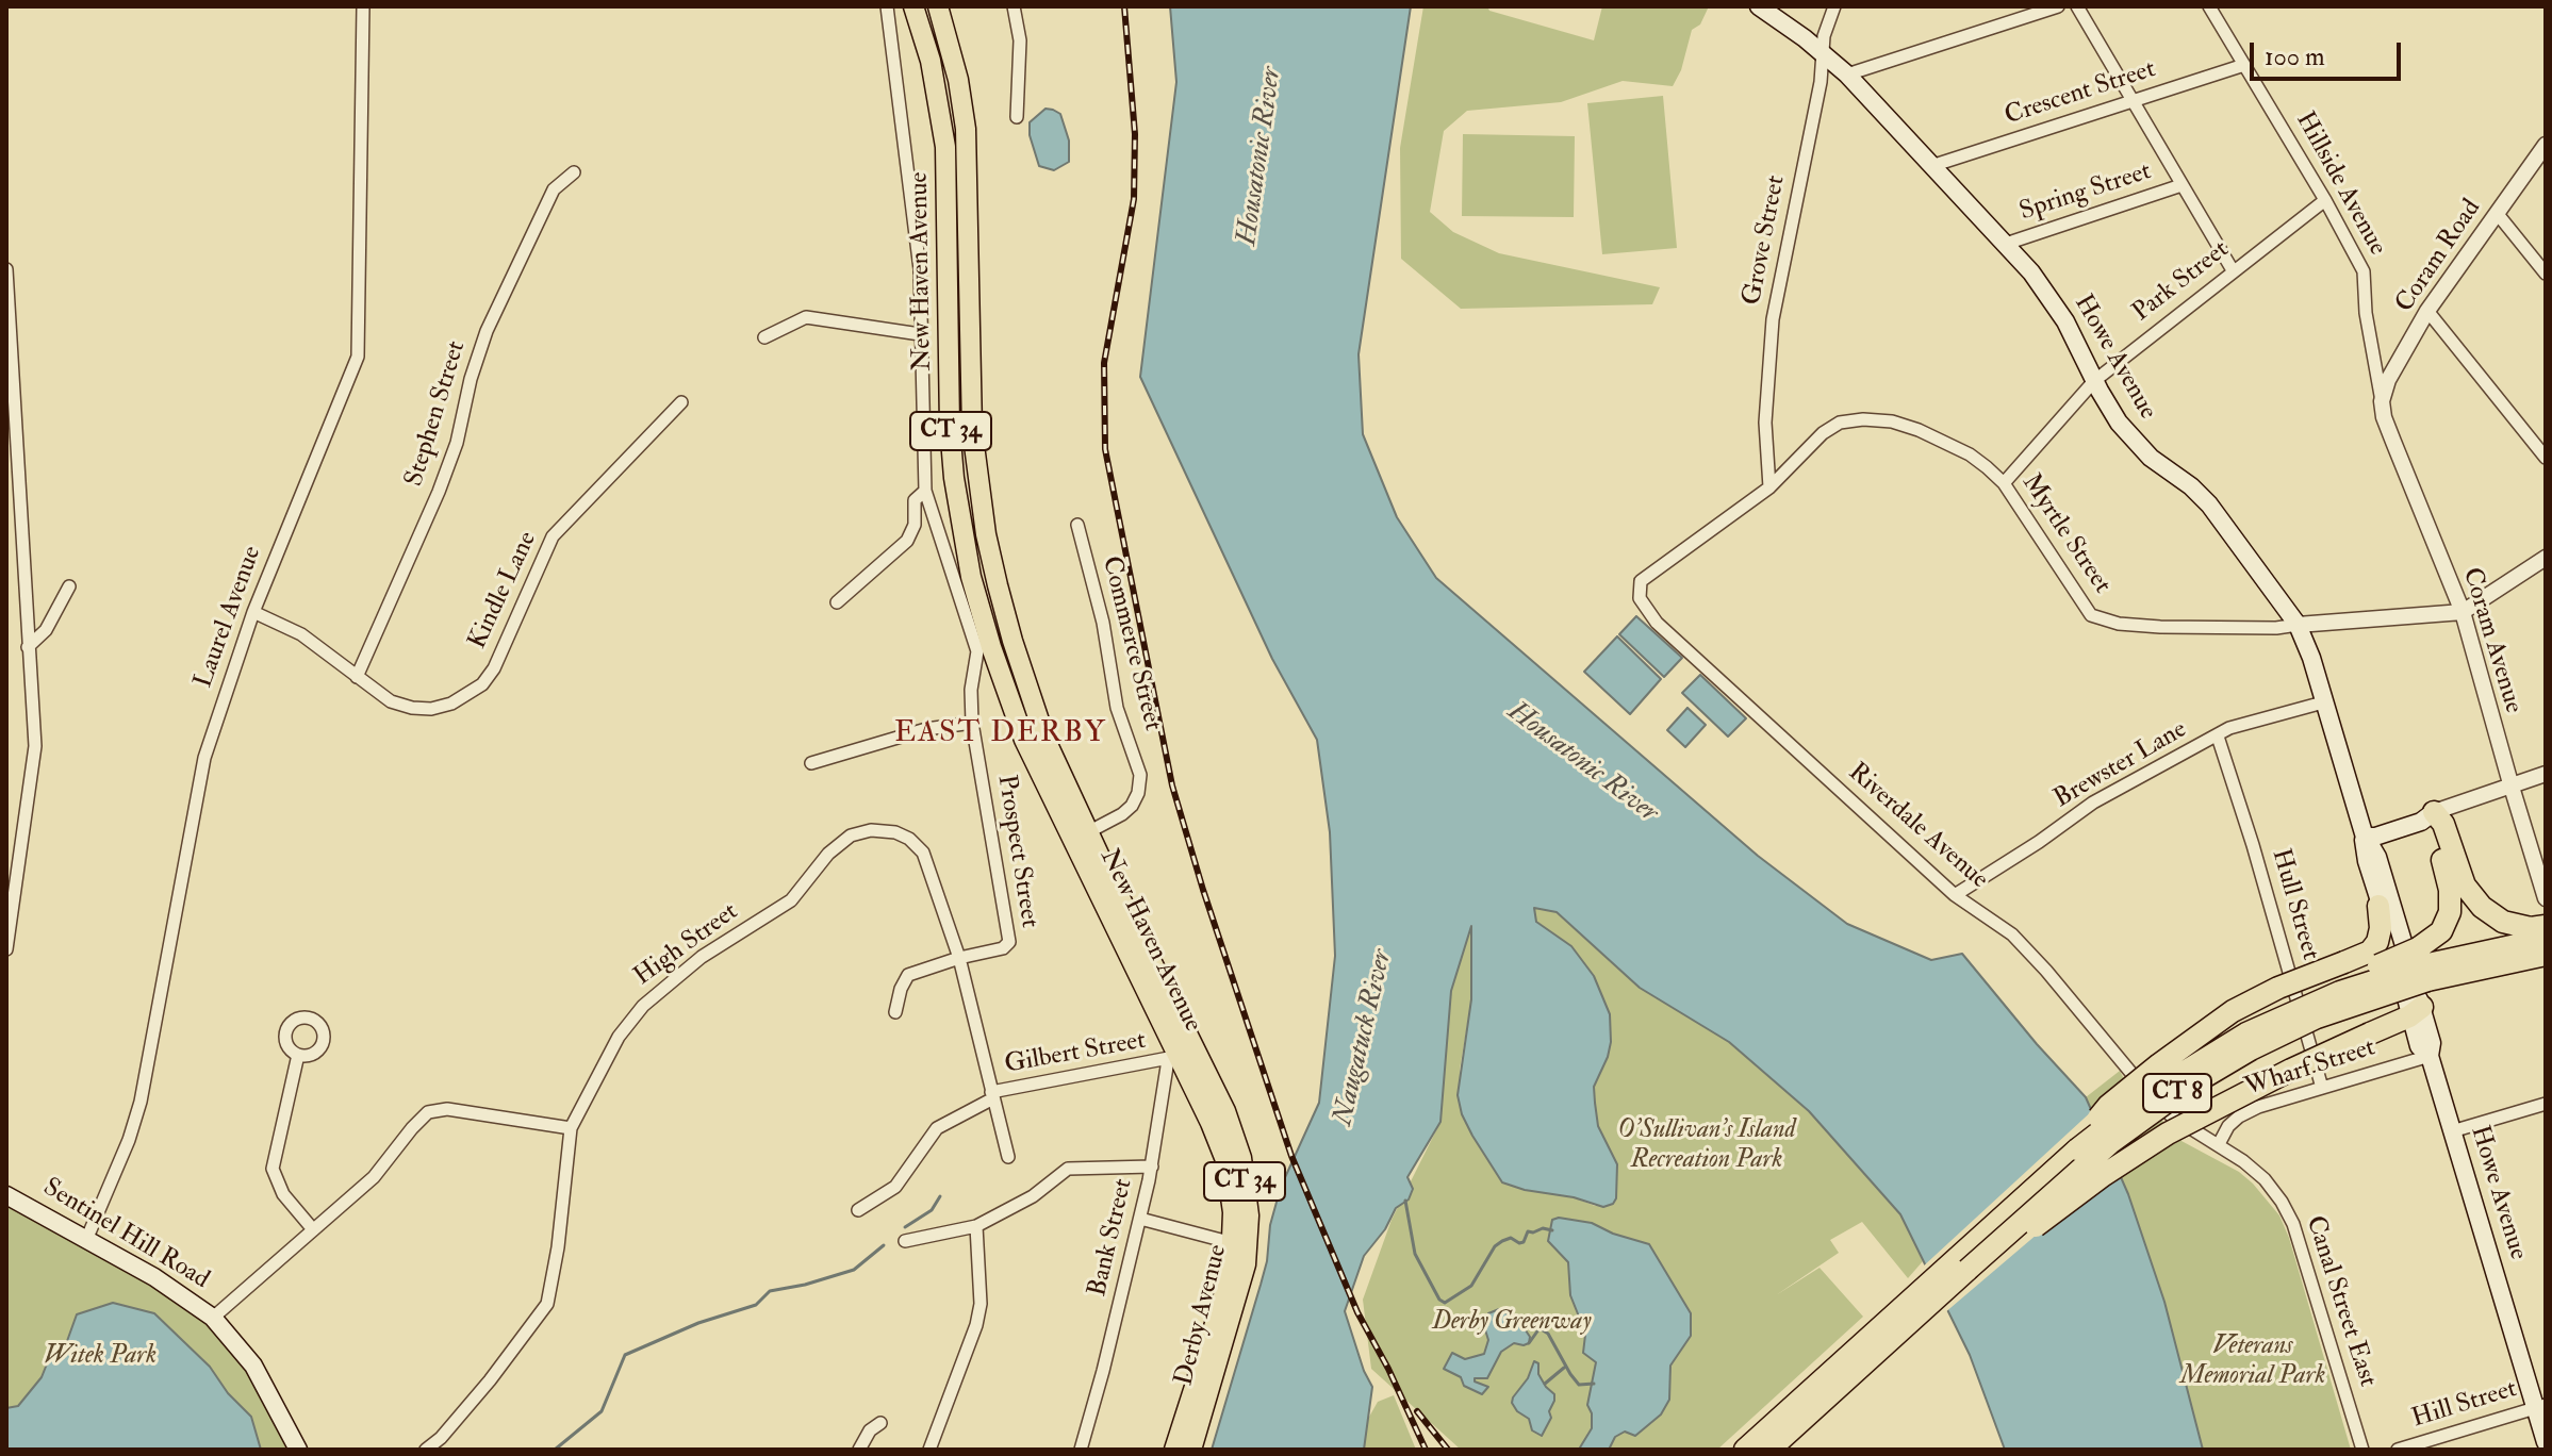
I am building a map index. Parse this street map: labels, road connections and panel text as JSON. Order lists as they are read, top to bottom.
{
  "streets": {
    "highway": [
      "New Haven Avenue",
      "CT 34",
      "CT 8",
      "Derby Avenue"
    ],
    "main road": ["Howe Avenue", "Sentinel Hill Road"],
    "street": [
      "Crescent Street",
      "Hillside Avenue",
      "Spring Street",
      "Grove Street",
      "Coram Road",
      "Park Street",
      "Stephen Street",
      "Myrtle Street",
      "Kindle Lane",
      "Laurel Avenue",
      "Coram Avenue",
      "Commerce Street",
      "Brewster Lane",
      "Riverdale Avenue",
      "Prospect Street",
      "Hull Street",
      "High Street",
      "Gilbert Street",
      "Wharf Street",
      "Bank Street",
      "Canal Street East",
      "Hill Street"
    ]
  },
  "crossings": [
    ["Crescent Street", "Hillside Avenue"],
    ["Crescent Street", "Howe Avenue"],
    ["Hillside Avenue", "Coram Road"],
    ["Hillside Avenue", "Park Street"],
    ["Hillside Avenue", "Coram Avenue"],
    ["Spring Street", "Howe Avenue"],
    ["Grove Street", "Howe Avenue"],
    ["Grove Street", "Myrtle Street"],
    ["Coram Road", "Coram Avenue"],
    ["New Haven Avenue", "Commerce Street"],
    ["New Haven Avenue", "Prospect Street"],
    ["New Haven Avenue", "Gilbert Street"],
    ["New Haven Avenue", "Bank Street"],
    ["New Haven Avenue", "Derby Avenue"],
    ["Park Street", "Howe Avenue"],
    ["Park Street", "Myrtle Street"],
    ["Howe Avenue", "Myrtle Street"],
    ["Howe Avenue", "Brewster Lane"],
    ["Howe Avenue", "Wharf Street"],
    ["Howe Avenue", "Hill Street"],
    ["Stephen Street", "Kindle Lane"],
    ["Myrtle Street", "Coram Avenue"],
    ["Myrtle Street", "Riverdale Avenue"],
    ["Kindle Lane", "Laurel Avenue"],
    ["Laurel Avenue", "Sentinel Hill Road"],
    ["Brewster Lane", "Riverdale Avenue"],
    ["Brewster Lane", "Hull Street"],
    ["Riverdale Avenue", "Wharf Street"],
    ["Riverdale Avenue", "Canal Street East"],
    ["Prospect Street", "High Street"],
    ["Hull Street", "Wharf Street"],
    ["High Street", "Gilbert Street"],
    ["Gilbert Street", "Bank Street"],
    ["Gilbert Street", "Derby Avenue"],
    ["Wharf Street", "Canal Street East"],
    ["Bank Street", "Derby Avenue"]
  ],
  "districts": ["EAST DERBY"],
  "water": ["Housatonic River", "Naugatuck River"],
  "parks": [
    "O'Sullivan's Island Recreation Park",
    "Derby Greenway",
    "Veterans Memorial Park",
    "Witek Park"
  ],
  "scale_bar": "100 m"
}
